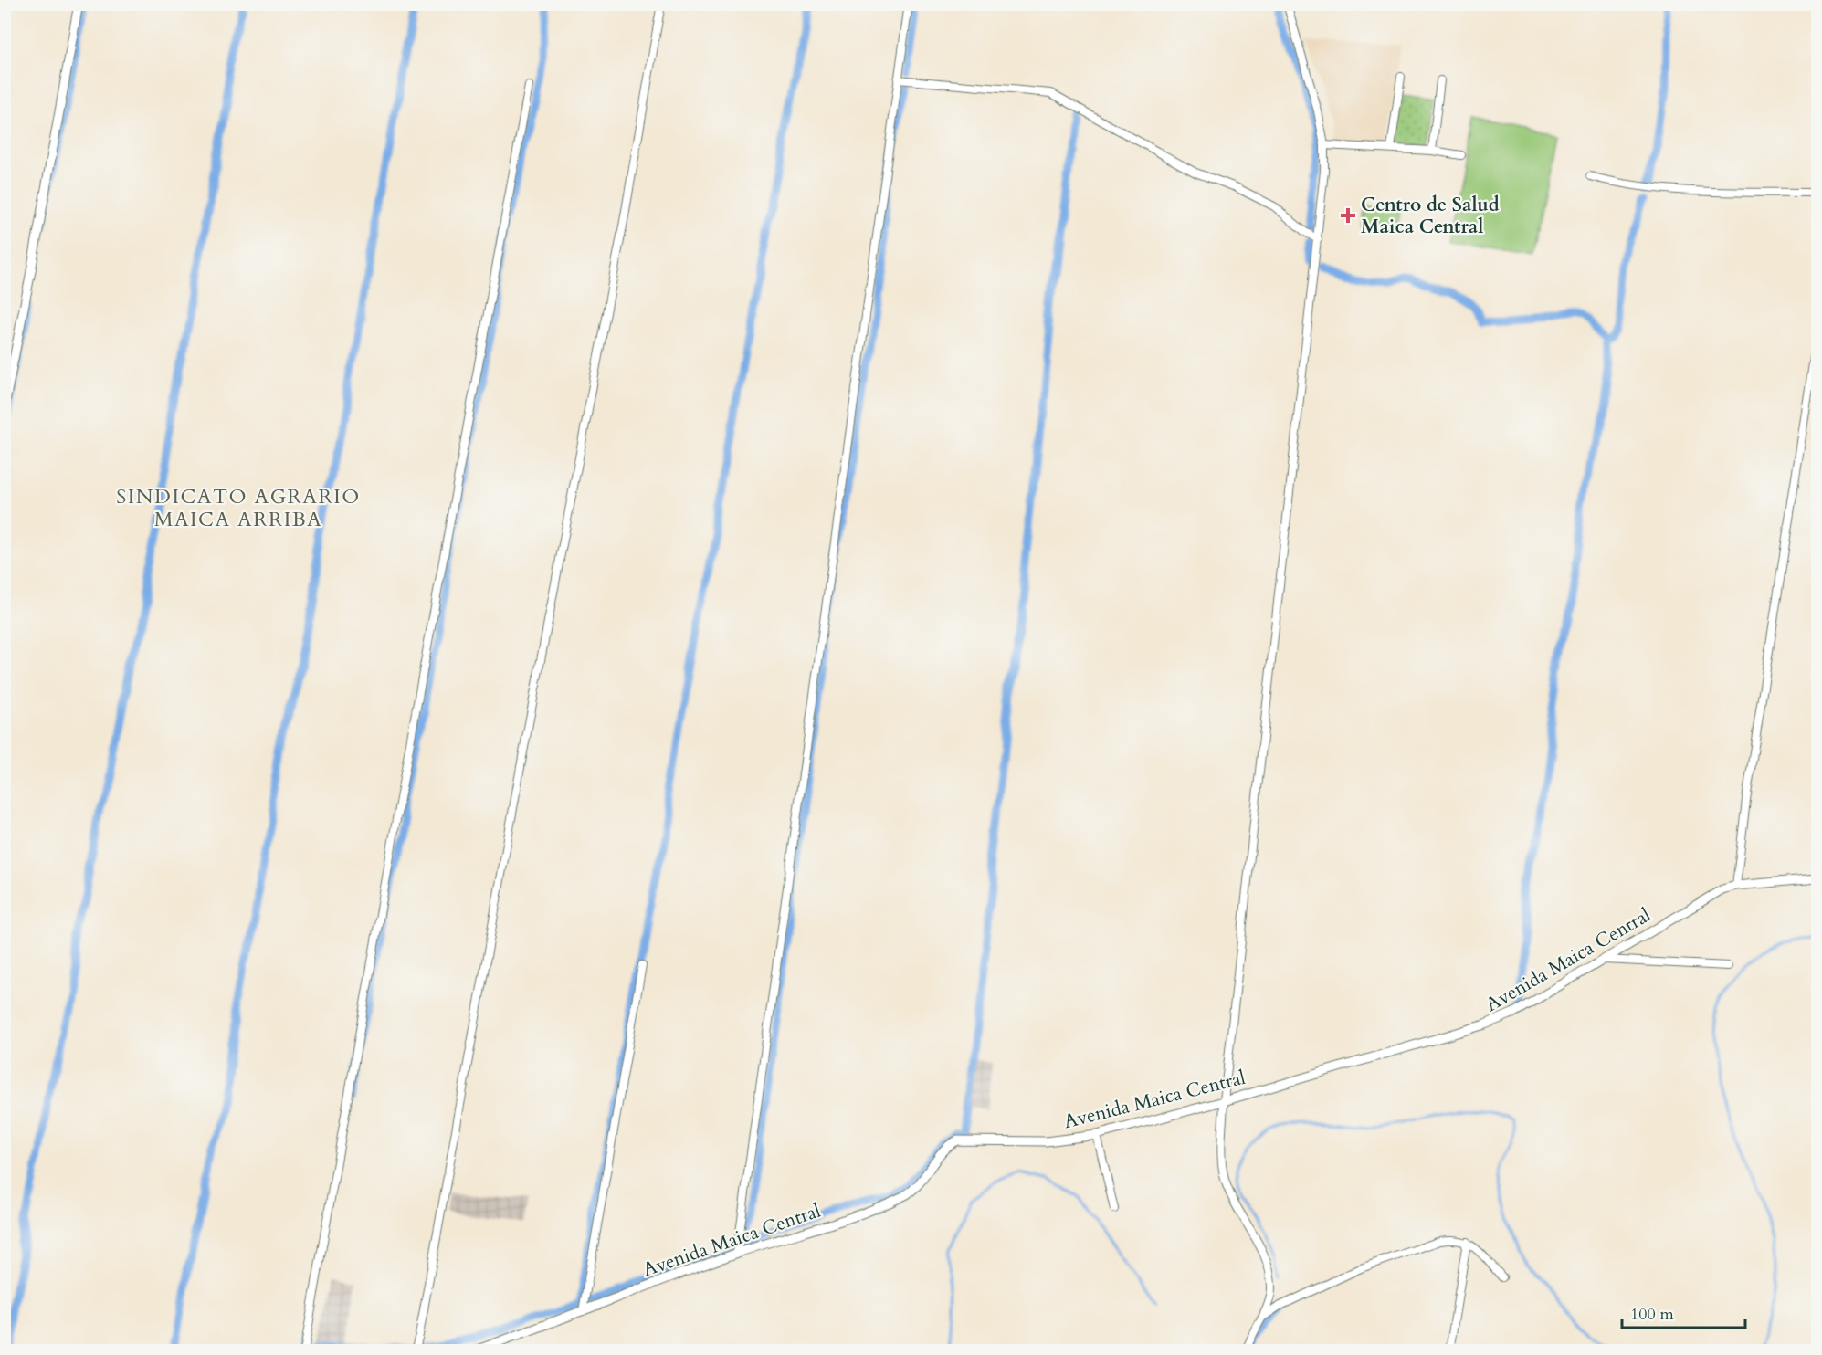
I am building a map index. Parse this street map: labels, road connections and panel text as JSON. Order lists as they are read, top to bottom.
{
  "streets": {
    "street": ["Avenida Maica Central"]
  },
  "districts": ["SINDICATO AGRARIO MAICA ARRIBA"],
  "places": {
    "health": ["Centro de Salud Maica Central"]
  },
  "scale_bar": "100 m"
}
